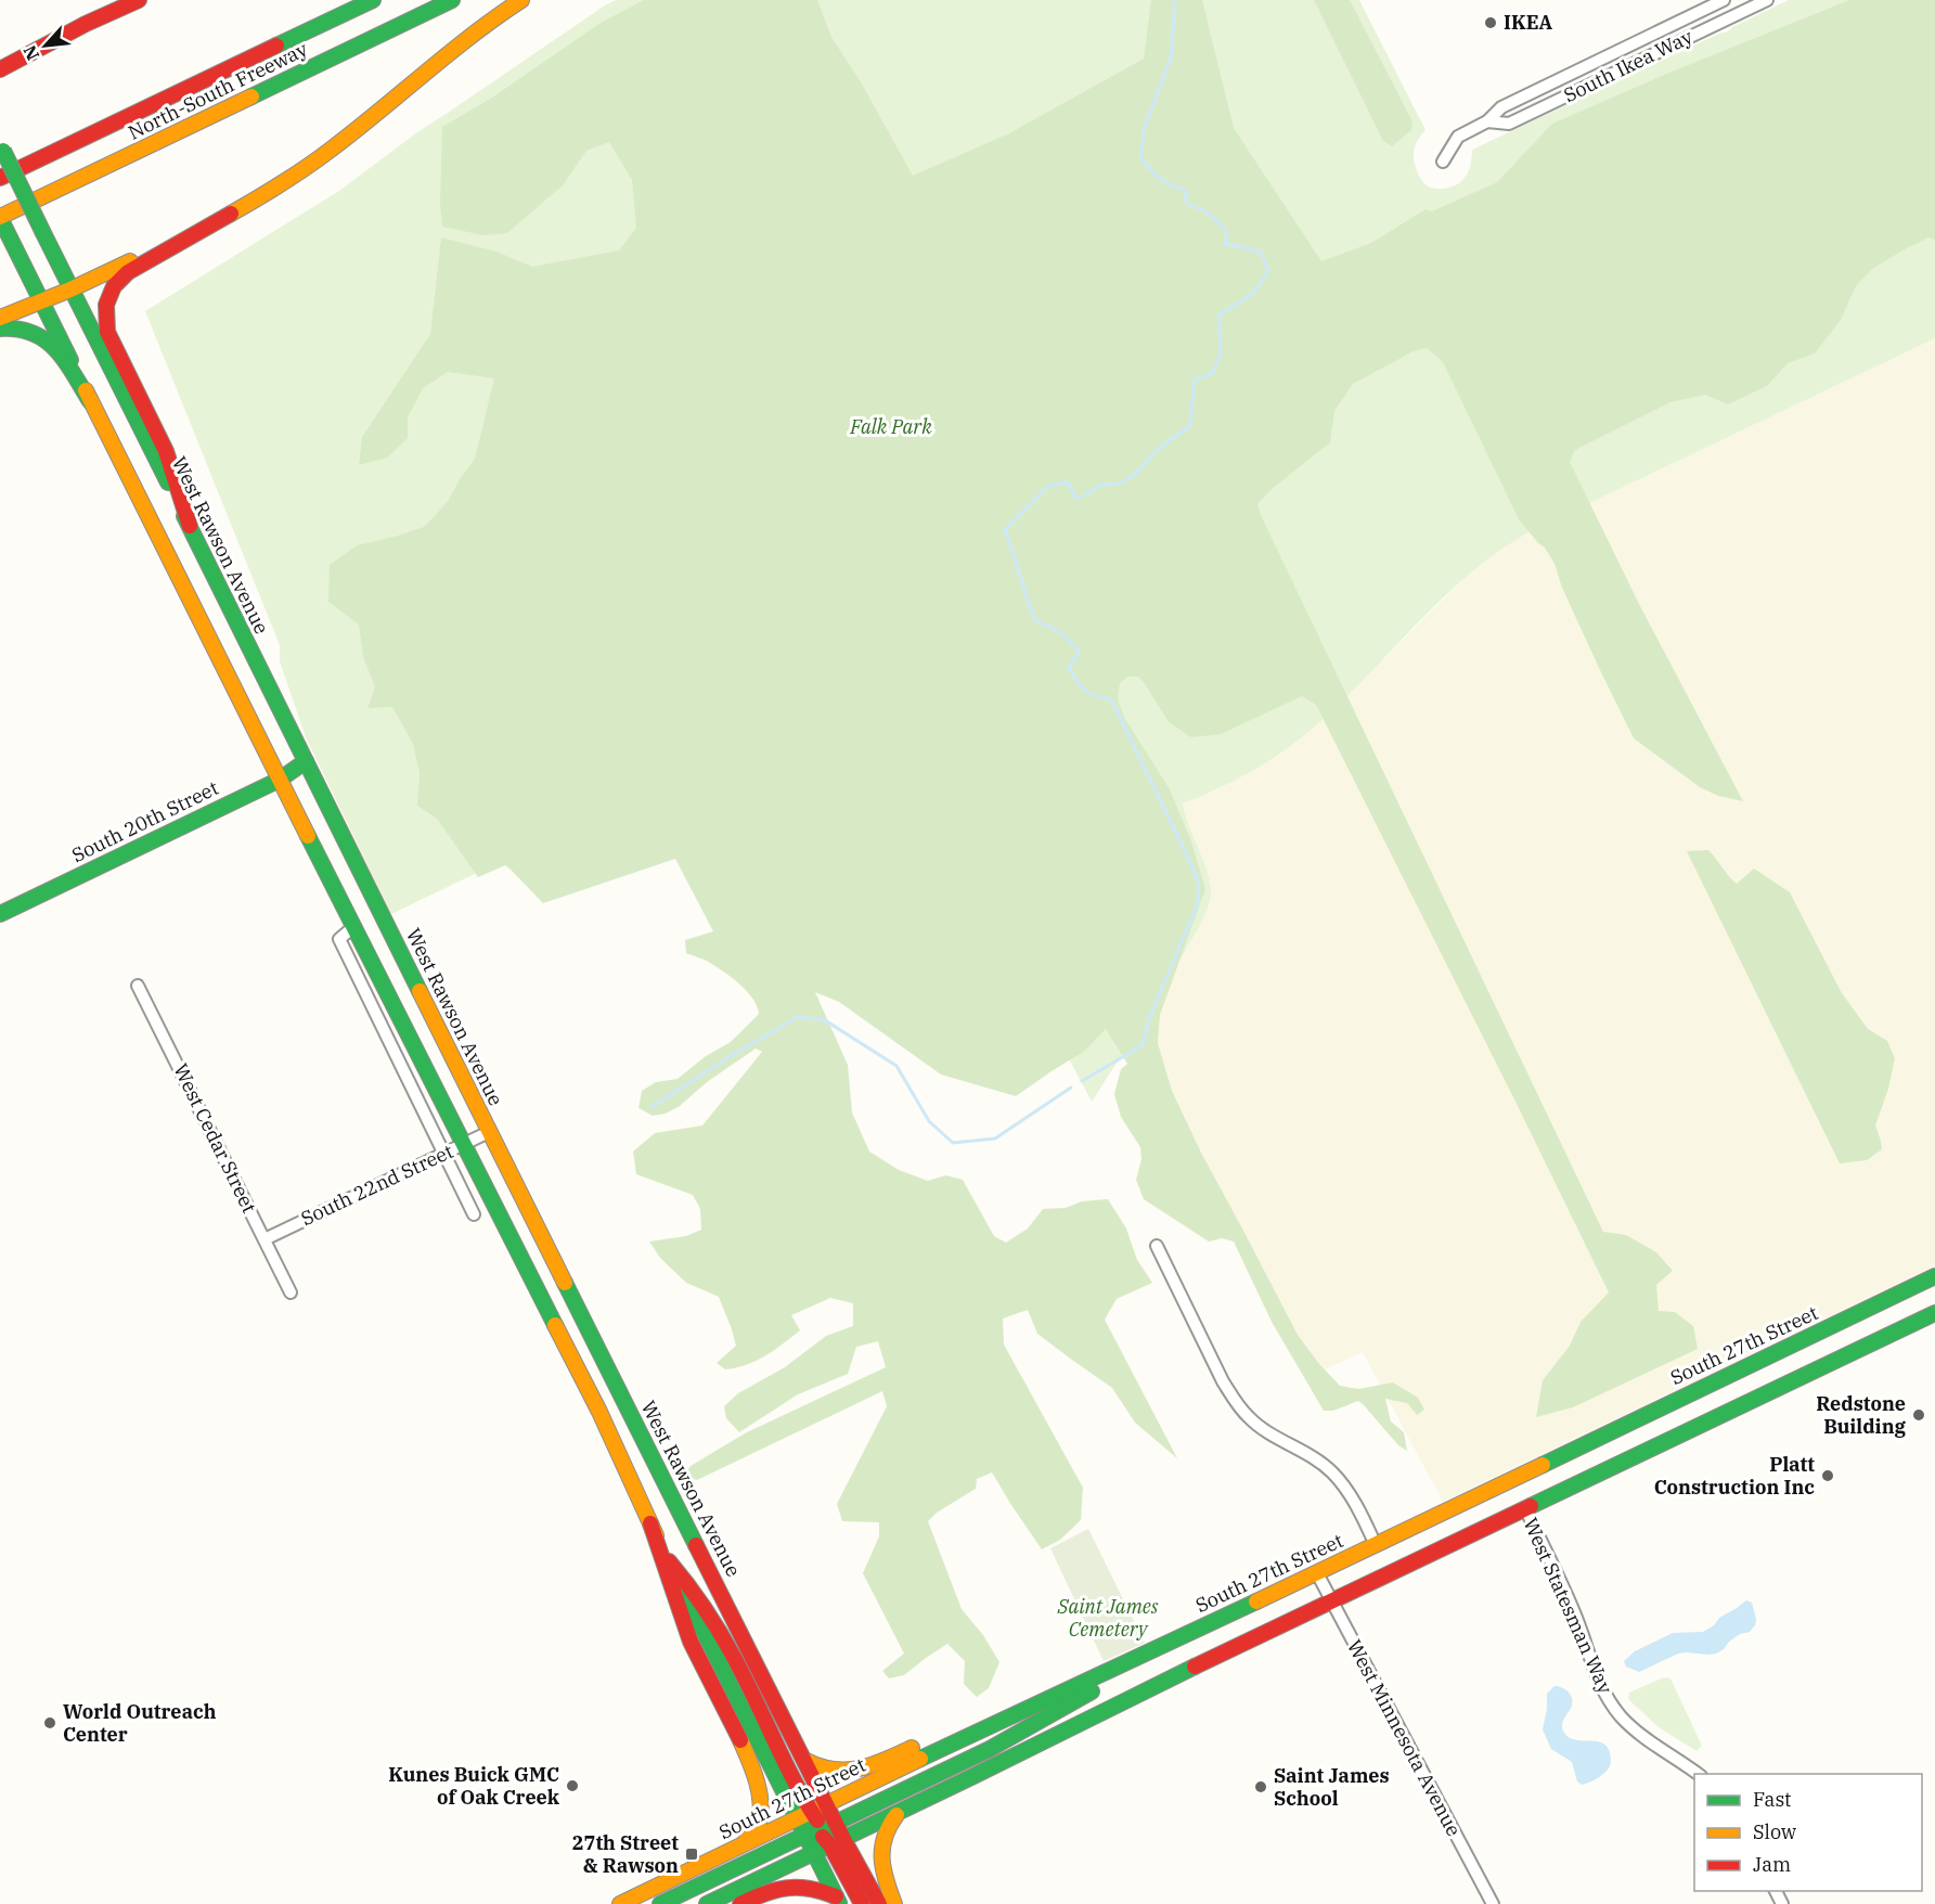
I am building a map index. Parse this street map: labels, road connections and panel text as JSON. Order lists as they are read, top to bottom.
{
  "streets": {
    "main road": [
      "North-South Freeway",
      "West Rawson Avenue",
      "South 20th Street",
      "South 27th Street"
    ],
    "street": [
      "South Ikea Way",
      "West Cedar Street",
      "South 22nd Street",
      "West Statesman Way",
      "West Minnesota Avenue"
    ]
  },
  "crossings": [
    ["North-South Freeway", "West Rawson Avenue"],
    ["West Rawson Avenue", "South 20th Street"],
    ["West Rawson Avenue", "South 22nd Street"],
    ["West Rawson Avenue", "South 27th Street"],
    ["West Cedar Street", "South 22nd Street"],
    ["South 27th Street", "West Statesman Way"],
    ["South 27th Street", "West Minnesota Avenue"]
  ],
  "parks": ["Falk Park", "Saint James Cemetery"],
  "places": {
    "other": [
      "IKEA",
      "Redstone Building",
      "Platt Construction Inc",
      "World Outreach Center",
      "Kunes Buick GMC of Oak Creek",
      "Saint James School"
    ],
    "transit": ["27th Street & Rawson"]
  },
  "legend": ["Fast", "Slow", "Jam"],
  "north": "bottom left"
}
